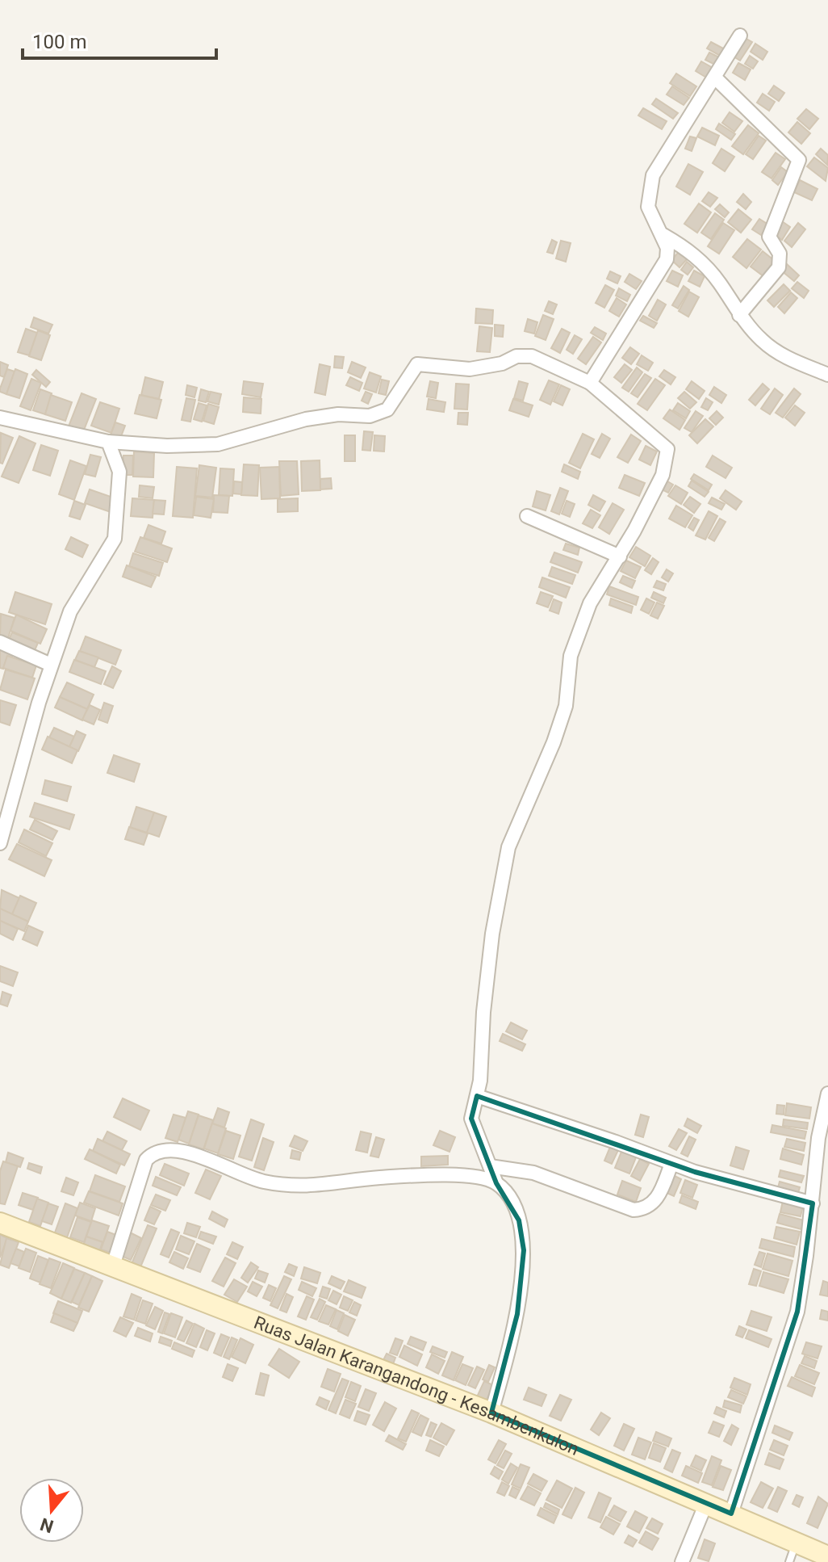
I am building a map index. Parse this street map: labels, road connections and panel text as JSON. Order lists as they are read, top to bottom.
{
  "streets": {
    "main road": ["Ruas Jalan Karangandong - Kesambenkulon"]
  },
  "scale_bar": "100 m",
  "north": "bottom"
}
